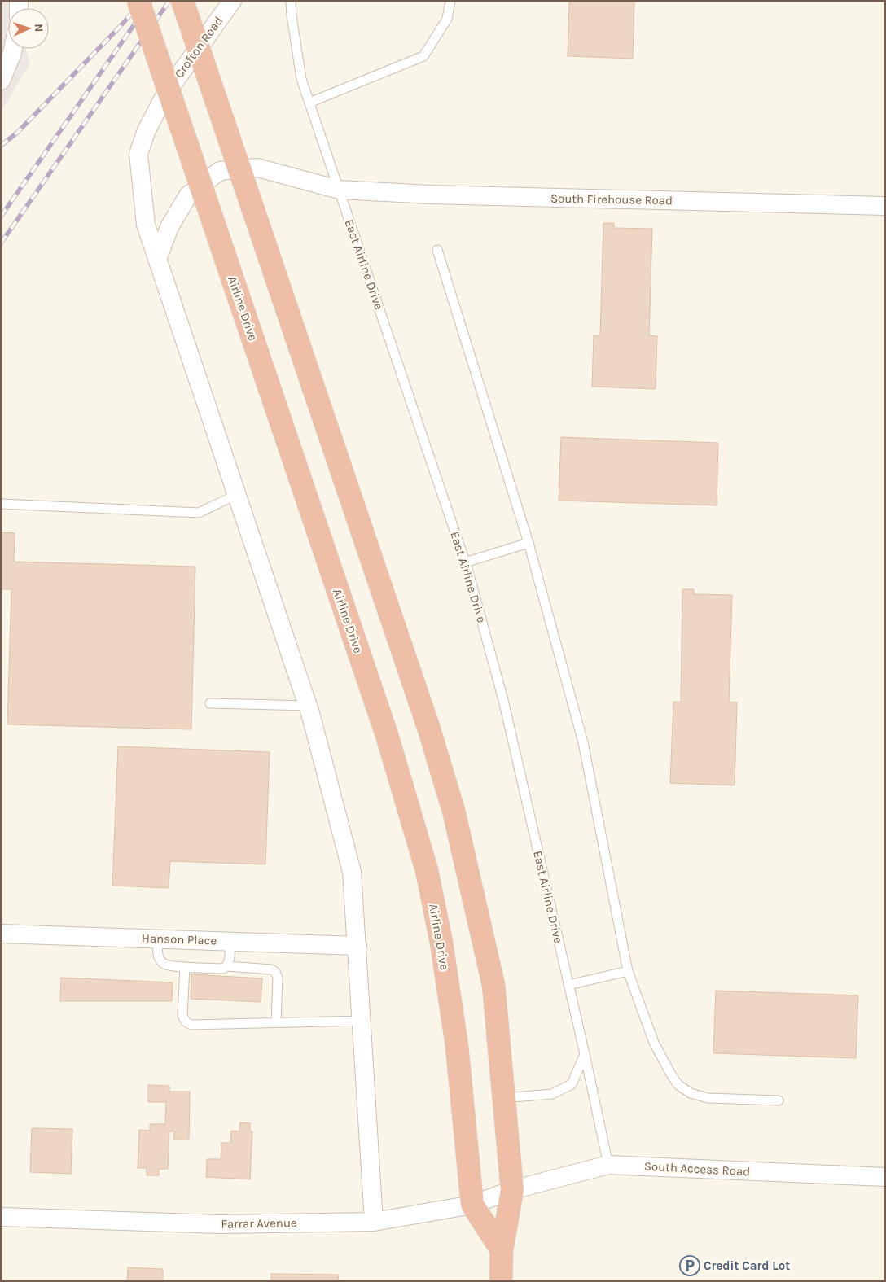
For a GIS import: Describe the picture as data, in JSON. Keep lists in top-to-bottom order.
{
  "streets": {
    "highway": ["Airline Drive"],
    "street": [
      "Crofton Road",
      "South Firehouse Road",
      "Hanson Place",
      "South Access Road",
      "Farrar Avenue"
    ],
    "lane": ["East Airline Drive"]
  },
  "crossings": [
    ["Crofton Road", "South Firehouse Road"],
    ["Crofton Road", "Hanson Place"],
    ["Crofton Road", "Farrar Avenue"],
    ["South Firehouse Road", "East Airline Drive"],
    ["East Airline Drive", "South Access Road"],
    ["Airline Drive", "Farrar Avenue"],
    ["South Access Road", "Farrar Avenue"]
  ],
  "places": {
    "parking": ["Credit Card Lot"]
  },
  "north": "right"
}
